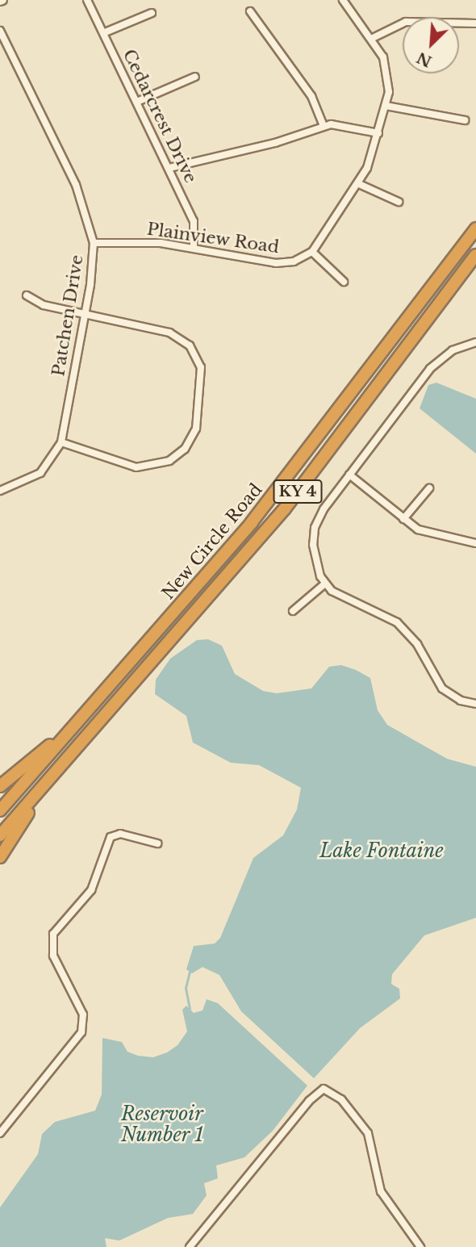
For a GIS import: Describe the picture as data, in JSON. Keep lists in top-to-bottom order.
{
  "streets": {
    "highway": ["KY 4", "New Circle Road"],
    "street": ["Cedarcrest Drive", "Plainview Road", "Patchen Drive"]
  },
  "crossings": [
    ["Cedarcrest Drive", "Plainview Road"],
    ["Plainview Road", "Patchen Drive"]
  ],
  "water": ["Lake Fontaine", "Reservoir Number 1"],
  "north": "bottom left"
}
